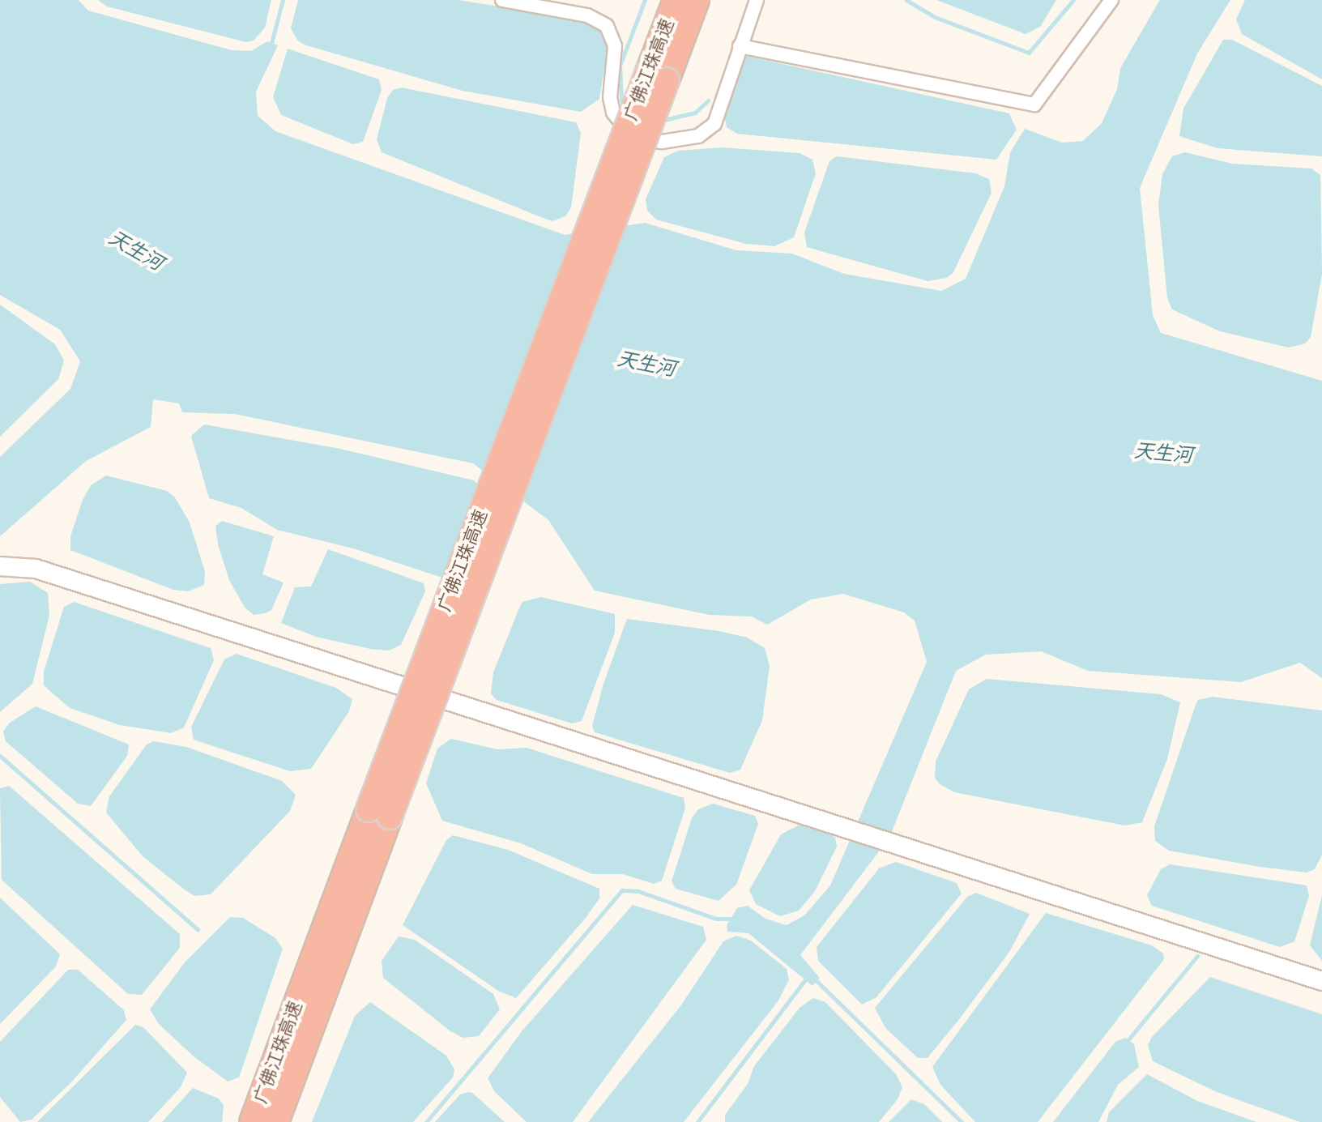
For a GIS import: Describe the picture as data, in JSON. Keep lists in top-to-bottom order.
{
  "streets": {
    "highway": ["广佛江珠高速"]
  },
  "water": ["天生河"]
}
